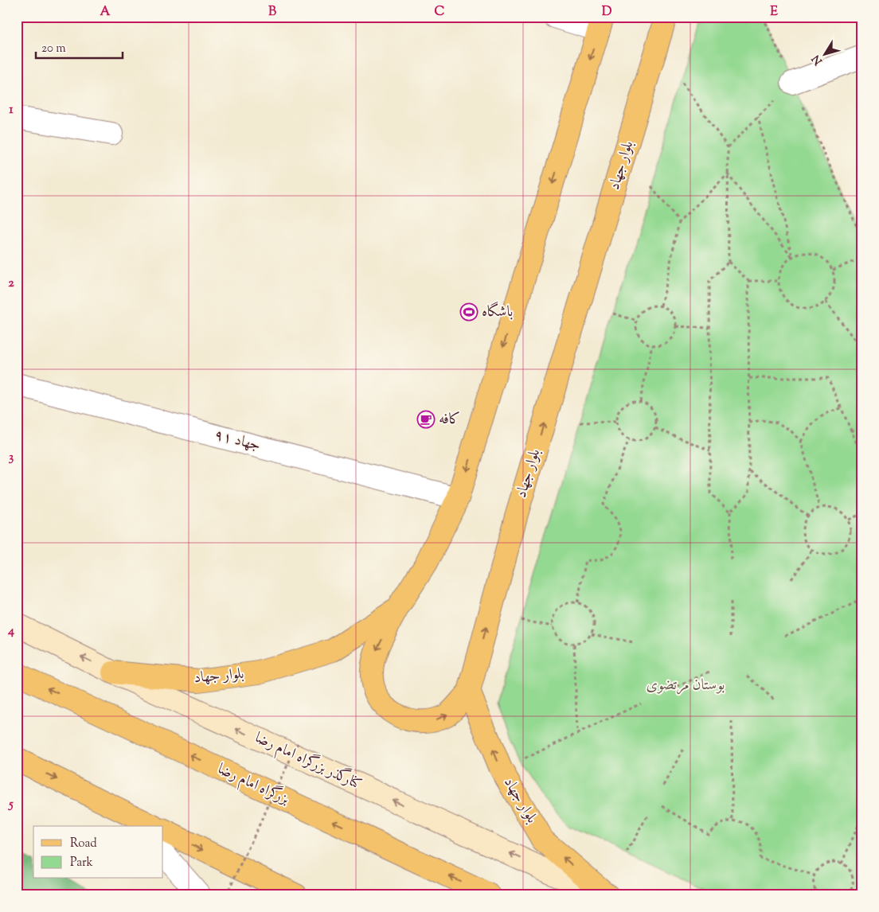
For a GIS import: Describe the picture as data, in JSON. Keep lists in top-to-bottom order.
{
  "streets": {
    "main road": ["بلوار جهاد", "کنارگذر بزرگراه امام رضا", "بزرگراه امام رضا"],
    "street": ["جهاد ۹۱"]
  },
  "crossings": [
    ["بلوار جهاد", "جهاد ۹۱"],
    ["بلوار جهاد", "کنارگذر بزرگراه امام رضا"]
  ],
  "parks": ["بوستان مرتضوی"],
  "places": {
    "sports": ["باشگاه"],
    "cafe": ["کافه"]
  },
  "legend": ["Road", "Park"],
  "scale_bar": "20 m",
  "north": "bottom left",
  "grid": {
    "columns": [
      "A",
      "B",
      "C",
      "D",
      "E"
    ],
    "rows": [
      "1",
      "2",
      "3",
      "4",
      "5"
    ]
  }
}
